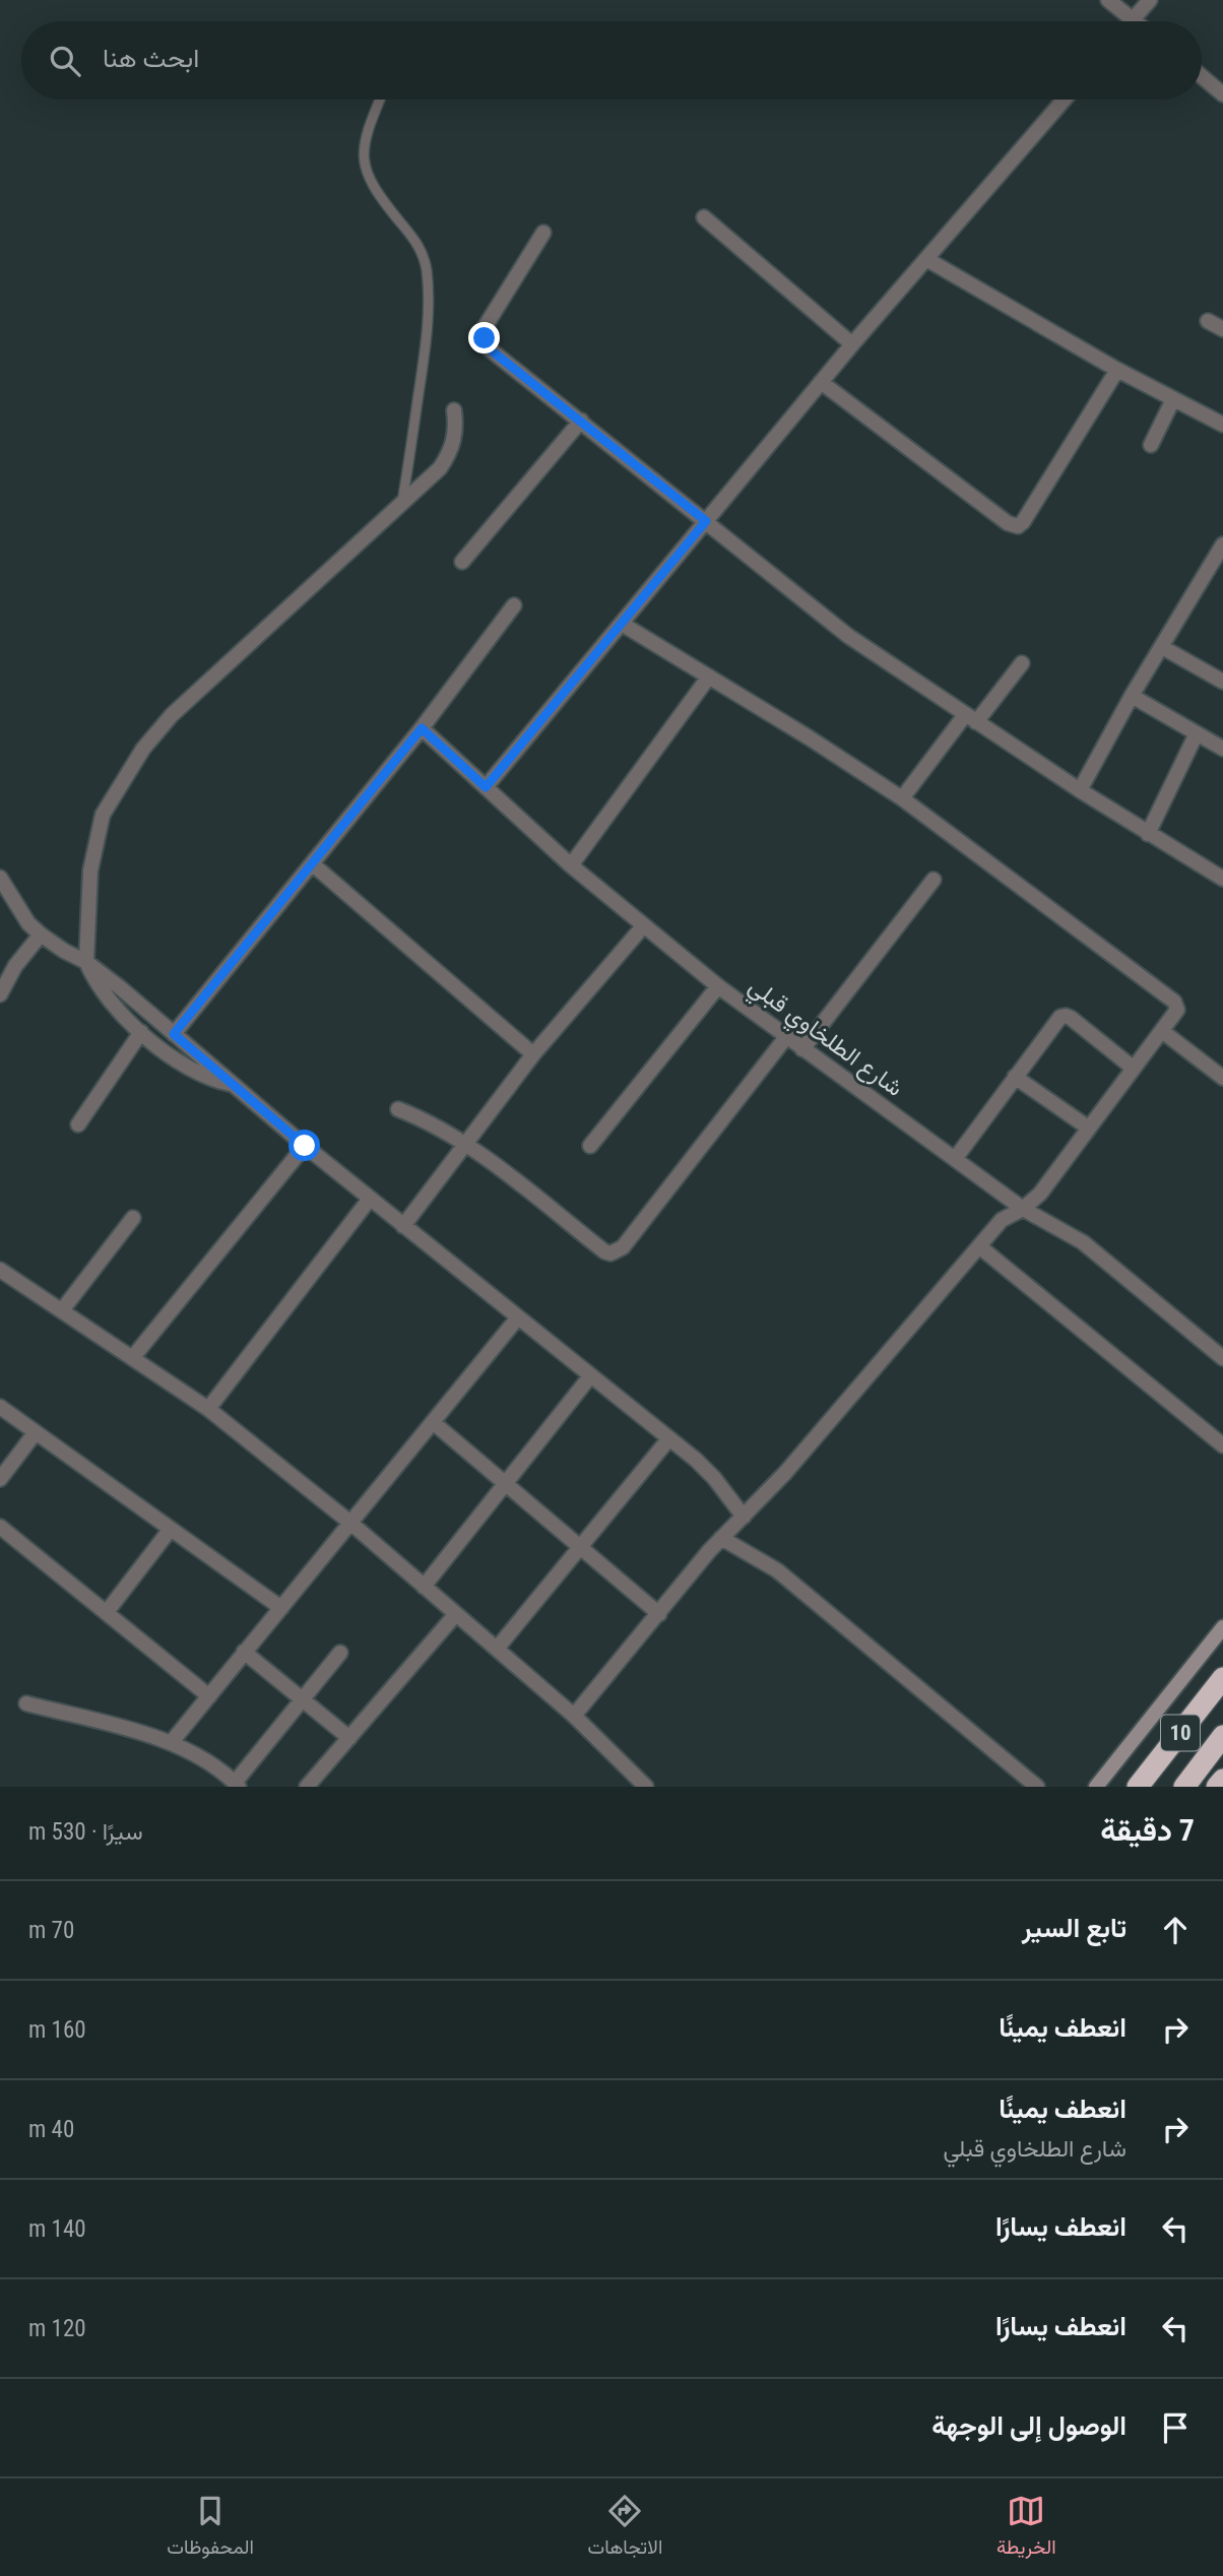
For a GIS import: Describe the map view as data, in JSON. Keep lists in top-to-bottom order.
{
  "streets": {
    "highway": ["10"],
    "street": ["شارع الطلخاوي قبلي"]
  },
  "page": {
    "search": "ابحث هنا",
    "heading": ["7 دقيقة", "سيرًا · 530 m"],
    "list": [
      ["تابع السير", "70 m"],
      ["انعطف يمينًا", "160 m"],
      ["انعطف يمينًا", "شارع الطلخاوي قبلي", "40 m"],
      ["انعطف يسارًا", "140 m"],
      ["انعطف يسارًا", "120 m"],
      "الوصول إلى الوجهة"
    ],
    "nav": ["الخريطة", "الاتجاهات", "المحفوظات"]
  }
}
